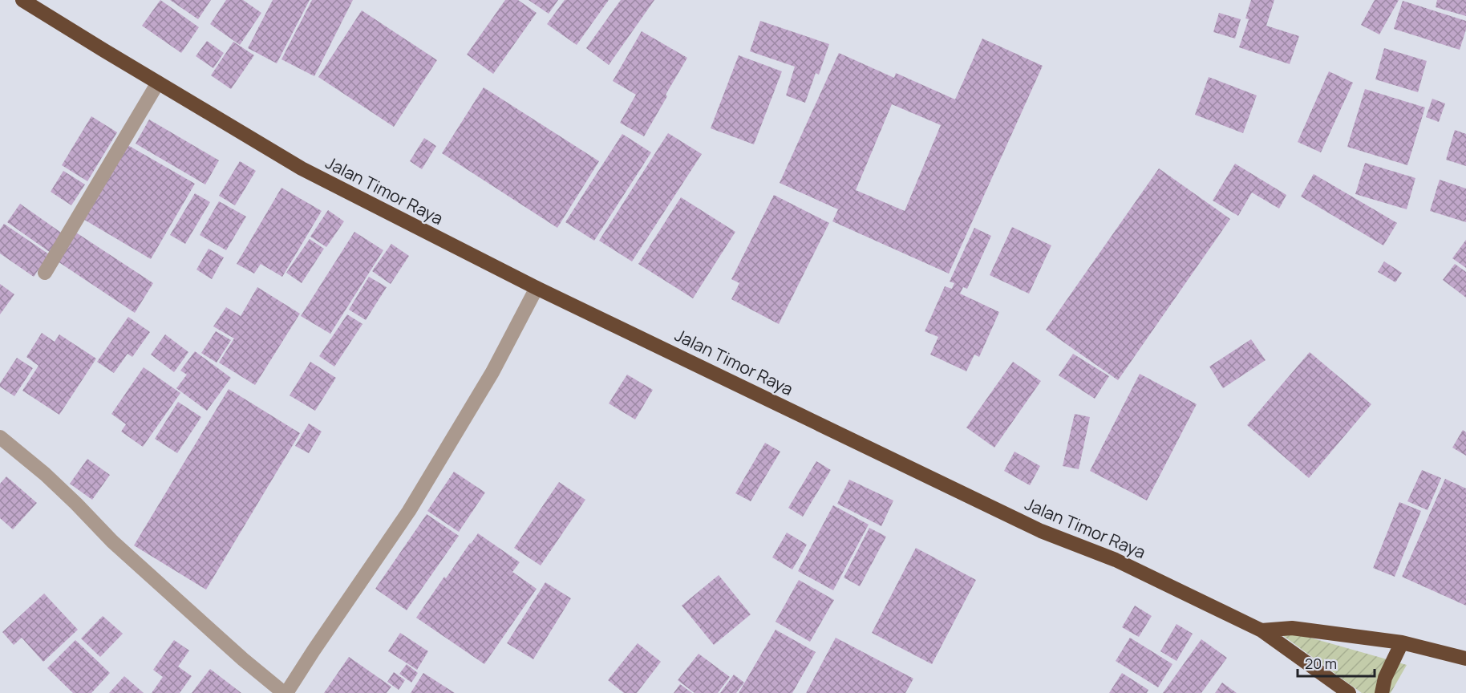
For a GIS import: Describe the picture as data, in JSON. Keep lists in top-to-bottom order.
{
  "streets": {
    "highway": ["Jalan Timor Raya"]
  },
  "scale_bar": "20 m"
}
